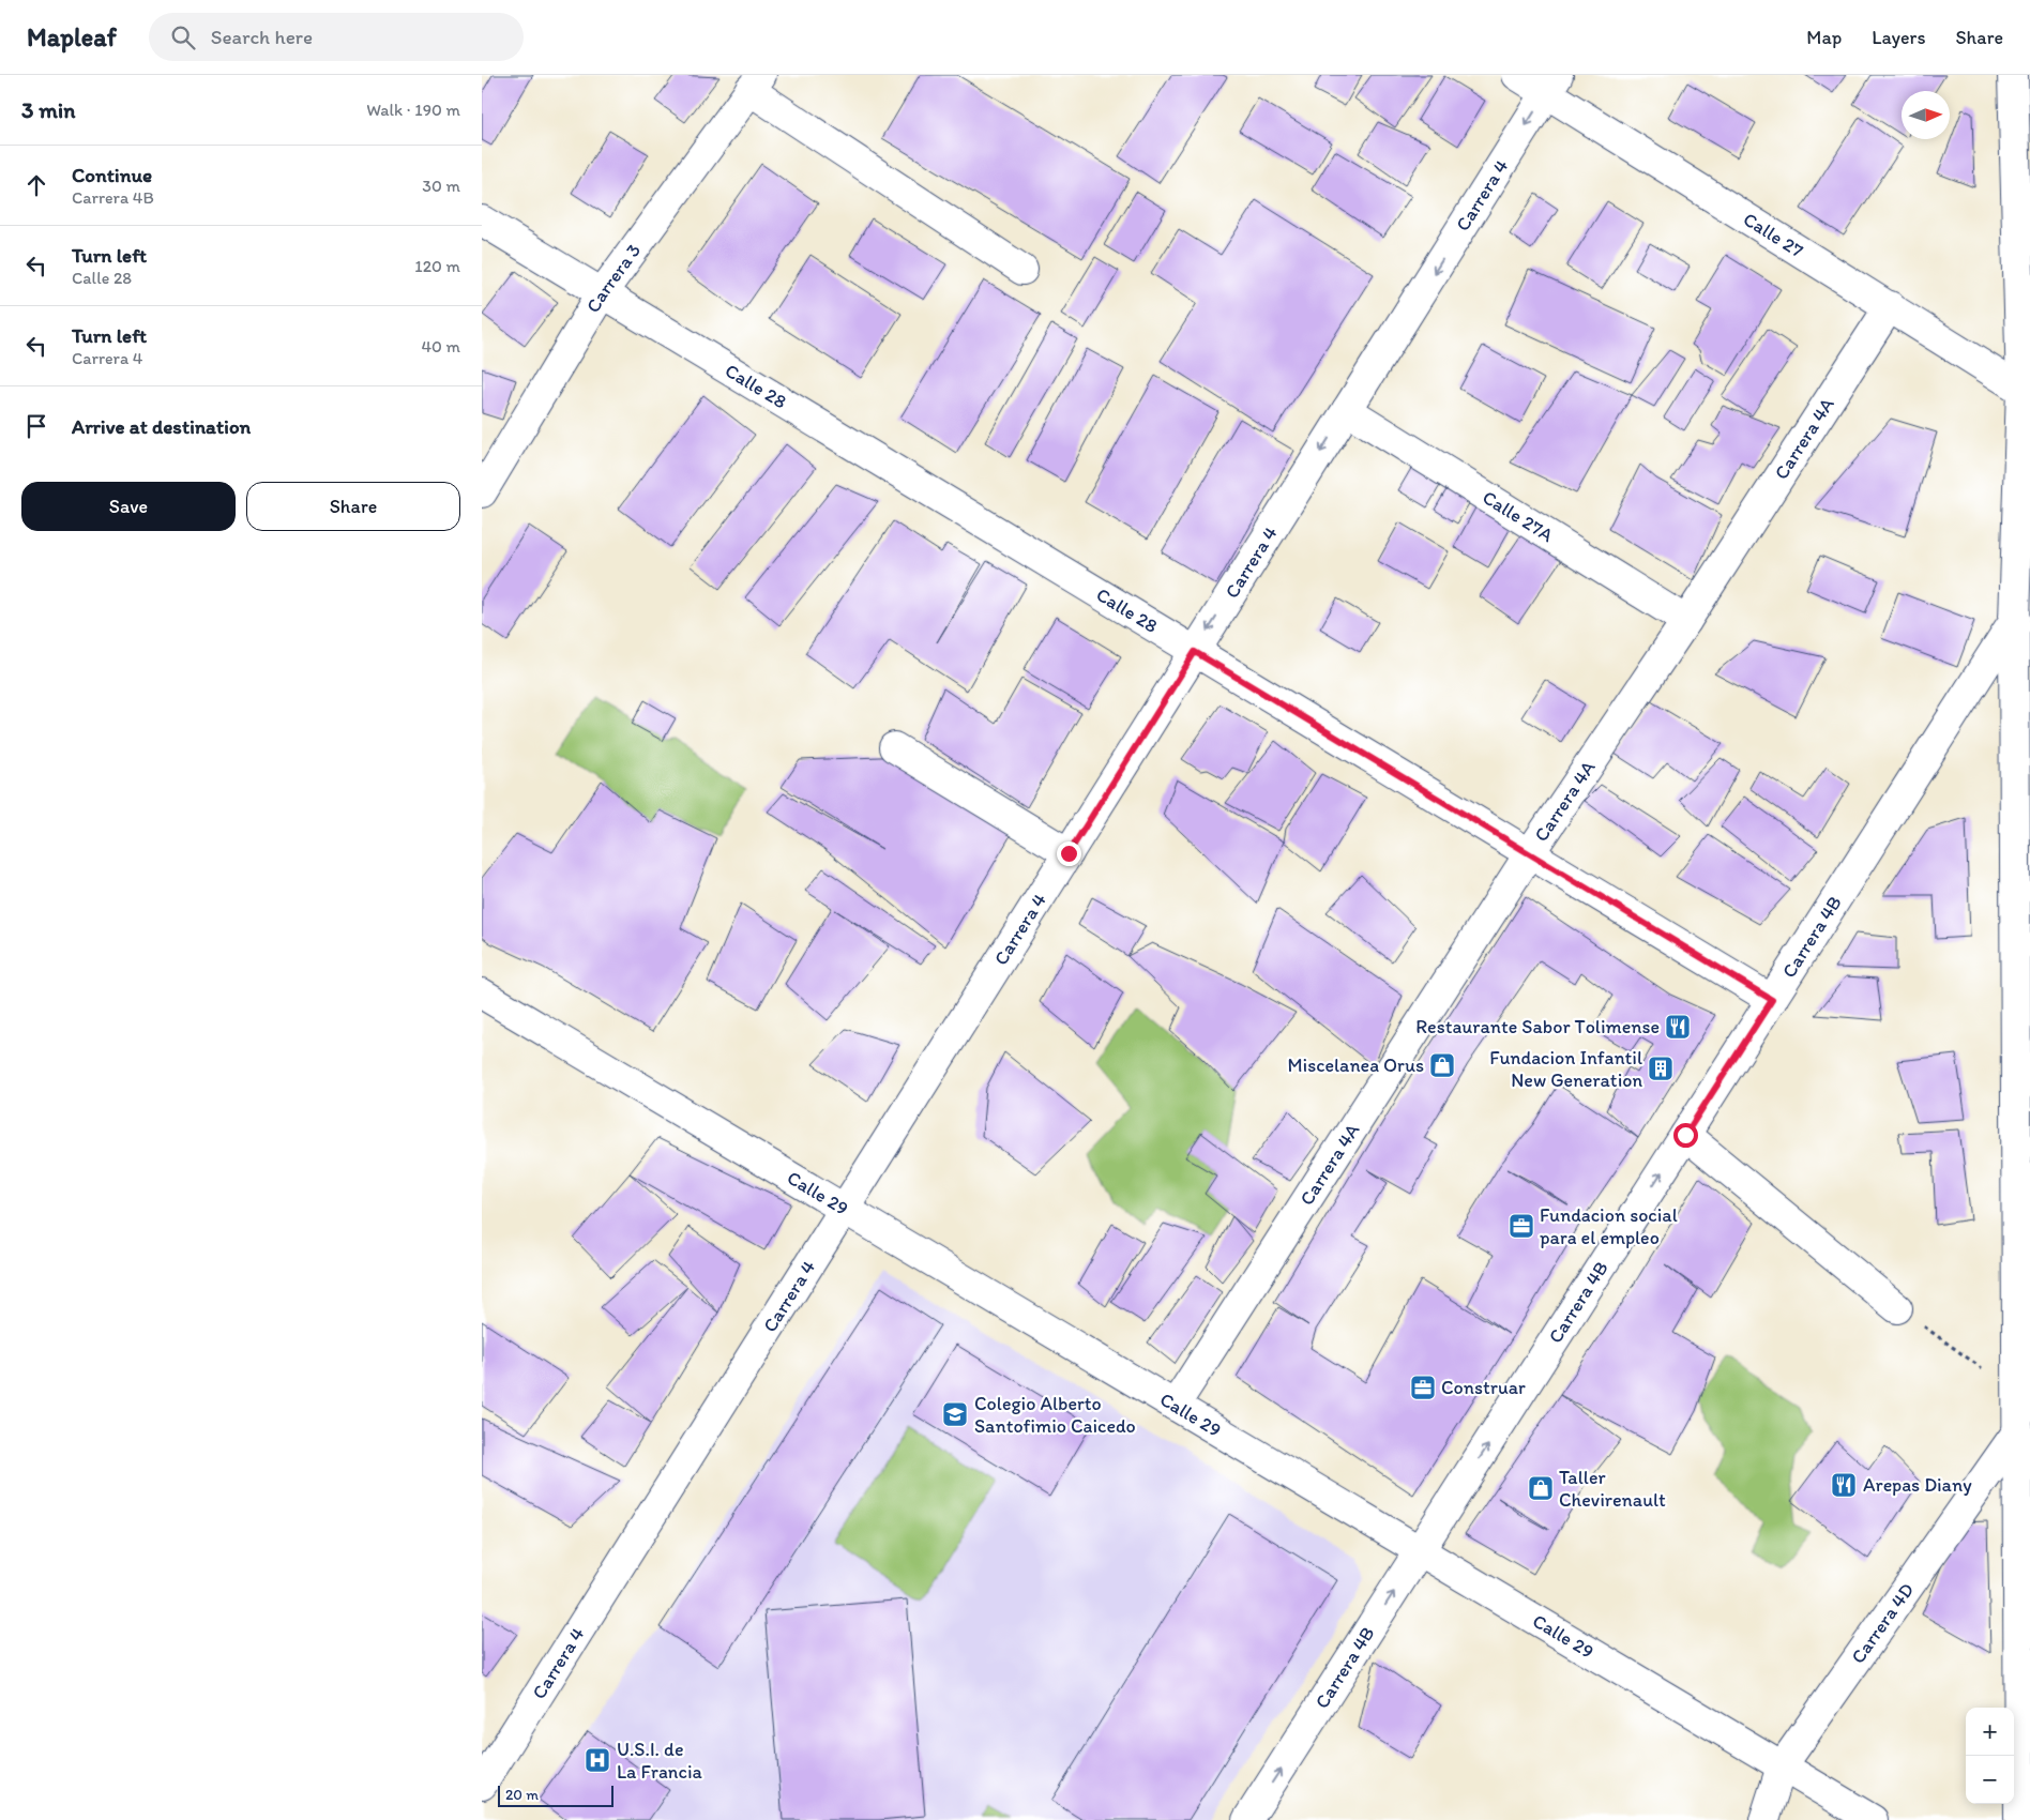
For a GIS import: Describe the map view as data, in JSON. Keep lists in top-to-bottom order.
{
  "streets": {
    "street": [
      "Carrera 4",
      "Calle 27",
      "Carrera 3",
      "Calle 28",
      "Carrera 4A",
      "Calle 27A",
      "Carrera 4B",
      "Calle 29",
      "Carrera 4D"
    ]
  },
  "crossings": [
    ["Carrera 4", "Calle 27"],
    ["Carrera 4", "Calle 28"],
    ["Carrera 4", "Calle 27A"],
    ["Carrera 4", "Calle 29"],
    ["Calle 27", "Carrera 4A"],
    ["Carrera 3", "Calle 28"],
    ["Calle 28", "Carrera 4A"],
    ["Calle 28", "Carrera 4B"],
    ["Carrera 4A", "Calle 27A"],
    ["Carrera 4A", "Calle 29"],
    ["Carrera 4B", "Calle 29"],
    ["Calle 29", "Carrera 4D"]
  ],
  "one_way": ["Carrera 4B"],
  "places": {
    "restaurant": ["Restaurante Sabor Tolimense", "Arepas Diany"],
    "shop": ["Miscelanea Orus", "Taller Chevirenault"],
    "building": ["Fundacion Infantil New Generation"],
    "office": ["Fundacion social para el empleo", "Construar"],
    "school or university": ["Colegio Alberto Santofimio Caicedo"],
    "hospital": ["U.S.I. de La Francia"]
  },
  "scale_bar": "20 m",
  "north": "right",
  "page": {
    "header": "Mapleaf",
    "search": "Search here",
    "nav": ["Map", "Layers", "Share"],
    "heading": ["3 min", "Walk · 190 m"],
    "list": [
      ["Continue", "Carrera 4B", "30 m"],
      ["Turn left", "Calle 28", "120 m"],
      ["Turn left", "Carrera 4", "40 m"],
      "Arrive at destination"
    ],
    "buttons": ["Save", "Share"],
    "map_buttons": ["+", "−"],
    "scale": "20 m"
  }
}
